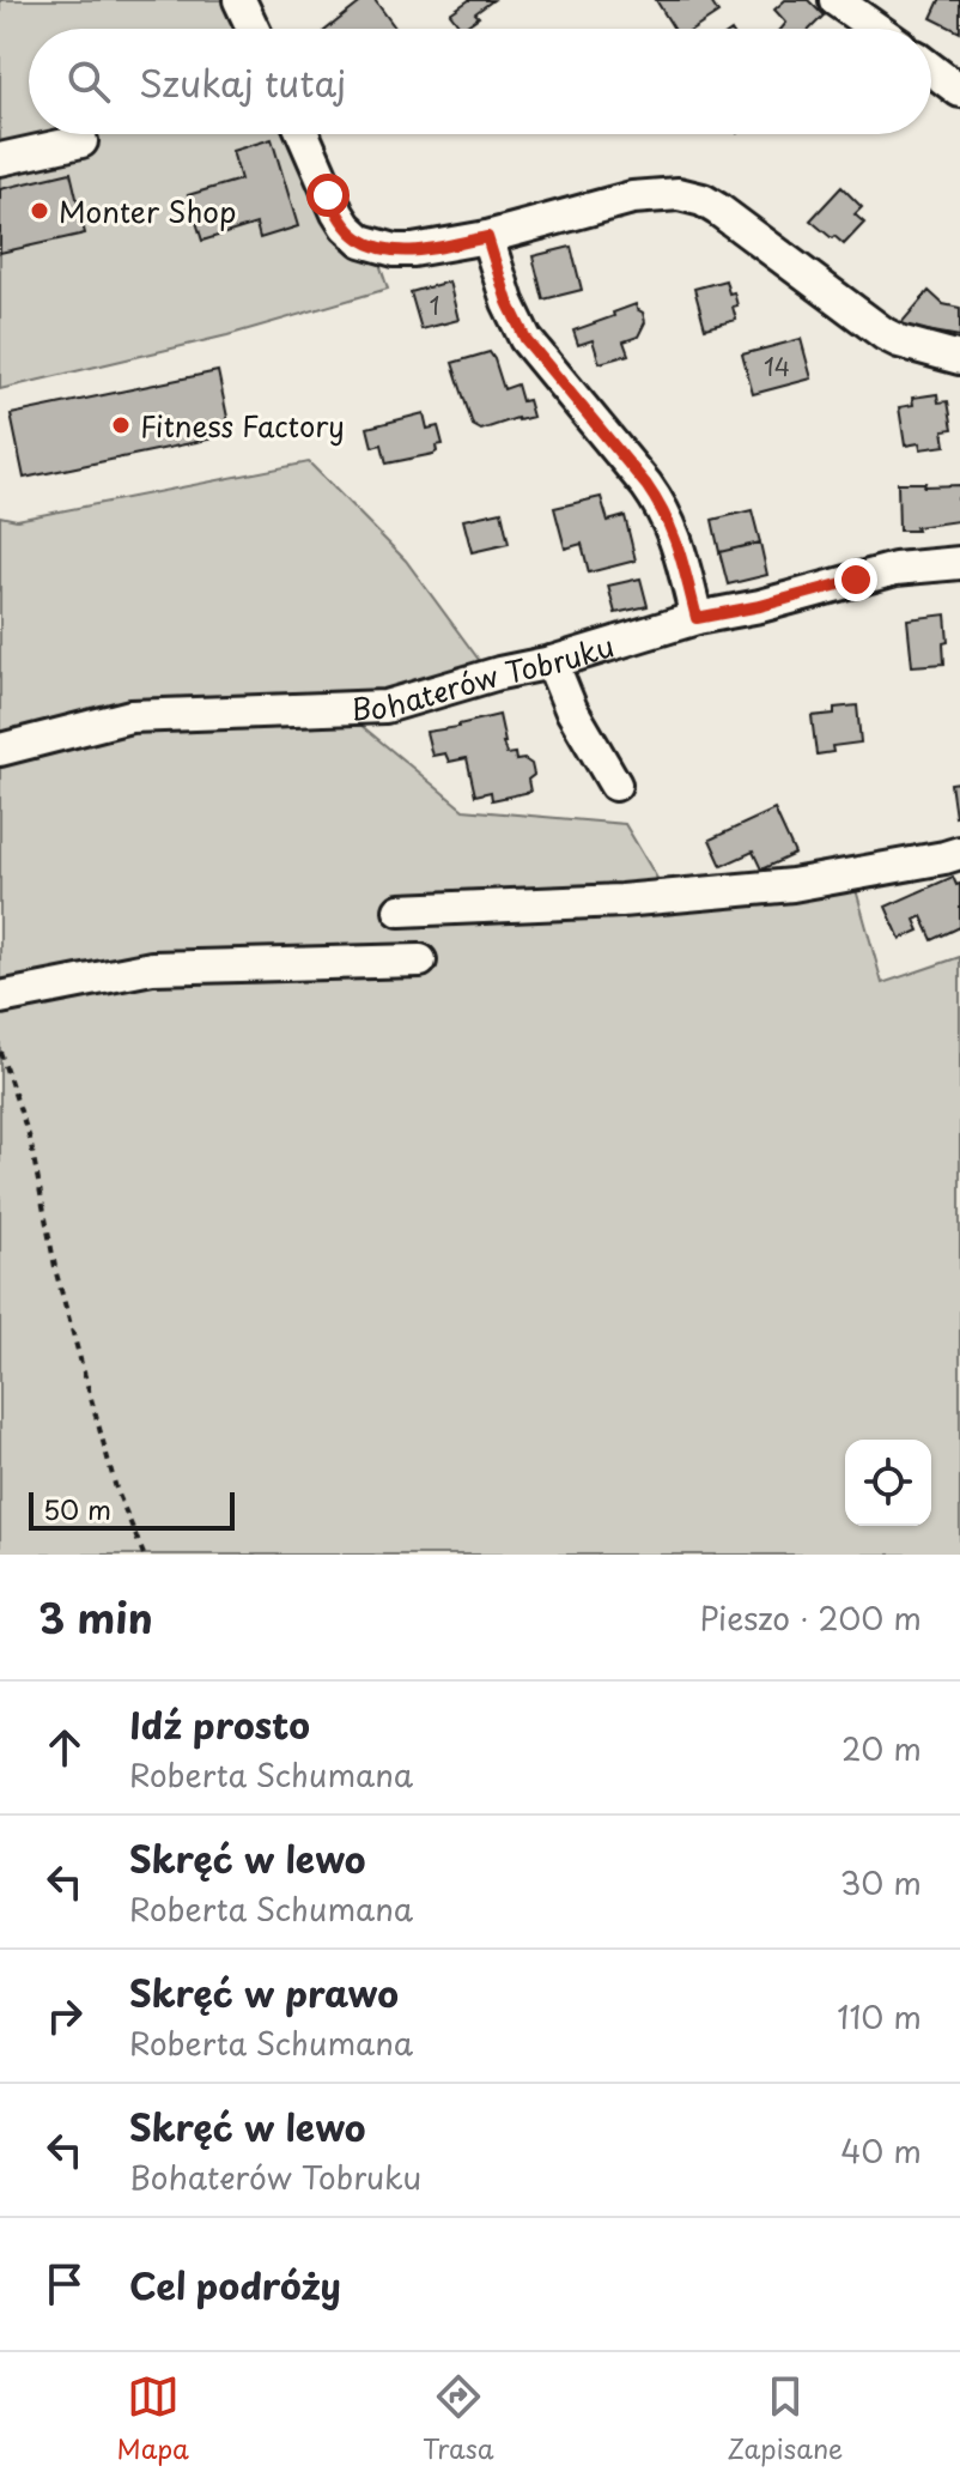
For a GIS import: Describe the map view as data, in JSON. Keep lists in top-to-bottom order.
{
  "streets": {
    "street": ["Bohaterów Tobruku"]
  },
  "places": ["Monter Shop", "Fitness Factory"],
  "house_numbers": ["1", "14"],
  "scale_bar": "50 m",
  "page": {
    "search": "Szukaj tutaj",
    "scale": "50 m",
    "heading": ["3 min", "Pieszo · 200 m"],
    "list": [
      ["Idź prosto", "Roberta Schumana", "20 m"],
      ["Skręć w lewo", "Roberta Schumana", "30 m"],
      ["Skręć w prawo", "Roberta Schumana", "110 m"],
      ["Skręć w lewo", "Bohaterów Tobruku", "40 m"],
      "Cel podróży"
    ],
    "nav": ["Mapa", "Trasa", "Zapisane"]
  }
}
